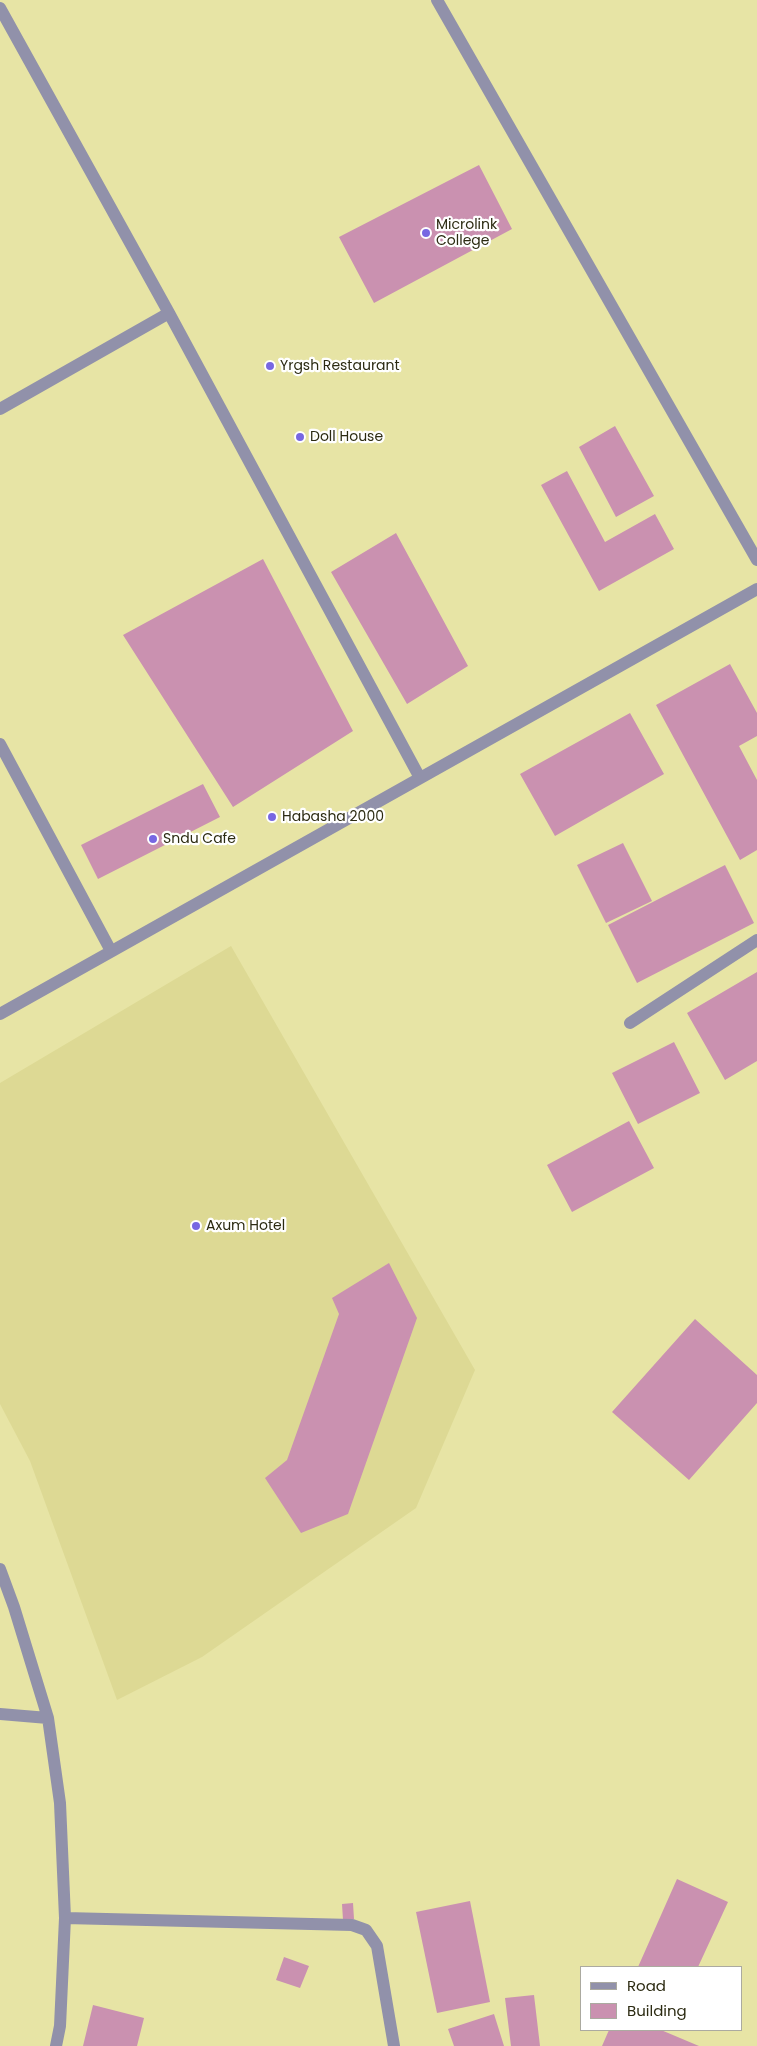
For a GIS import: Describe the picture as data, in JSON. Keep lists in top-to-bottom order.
{
  "places": [
    "Microlink College",
    "Yrgsh Restaurant",
    "Doll House",
    "Habasha 2000",
    "Sndu Cafe",
    "Axum Hotel"
  ],
  "legend": ["Road", "Building"]
}
